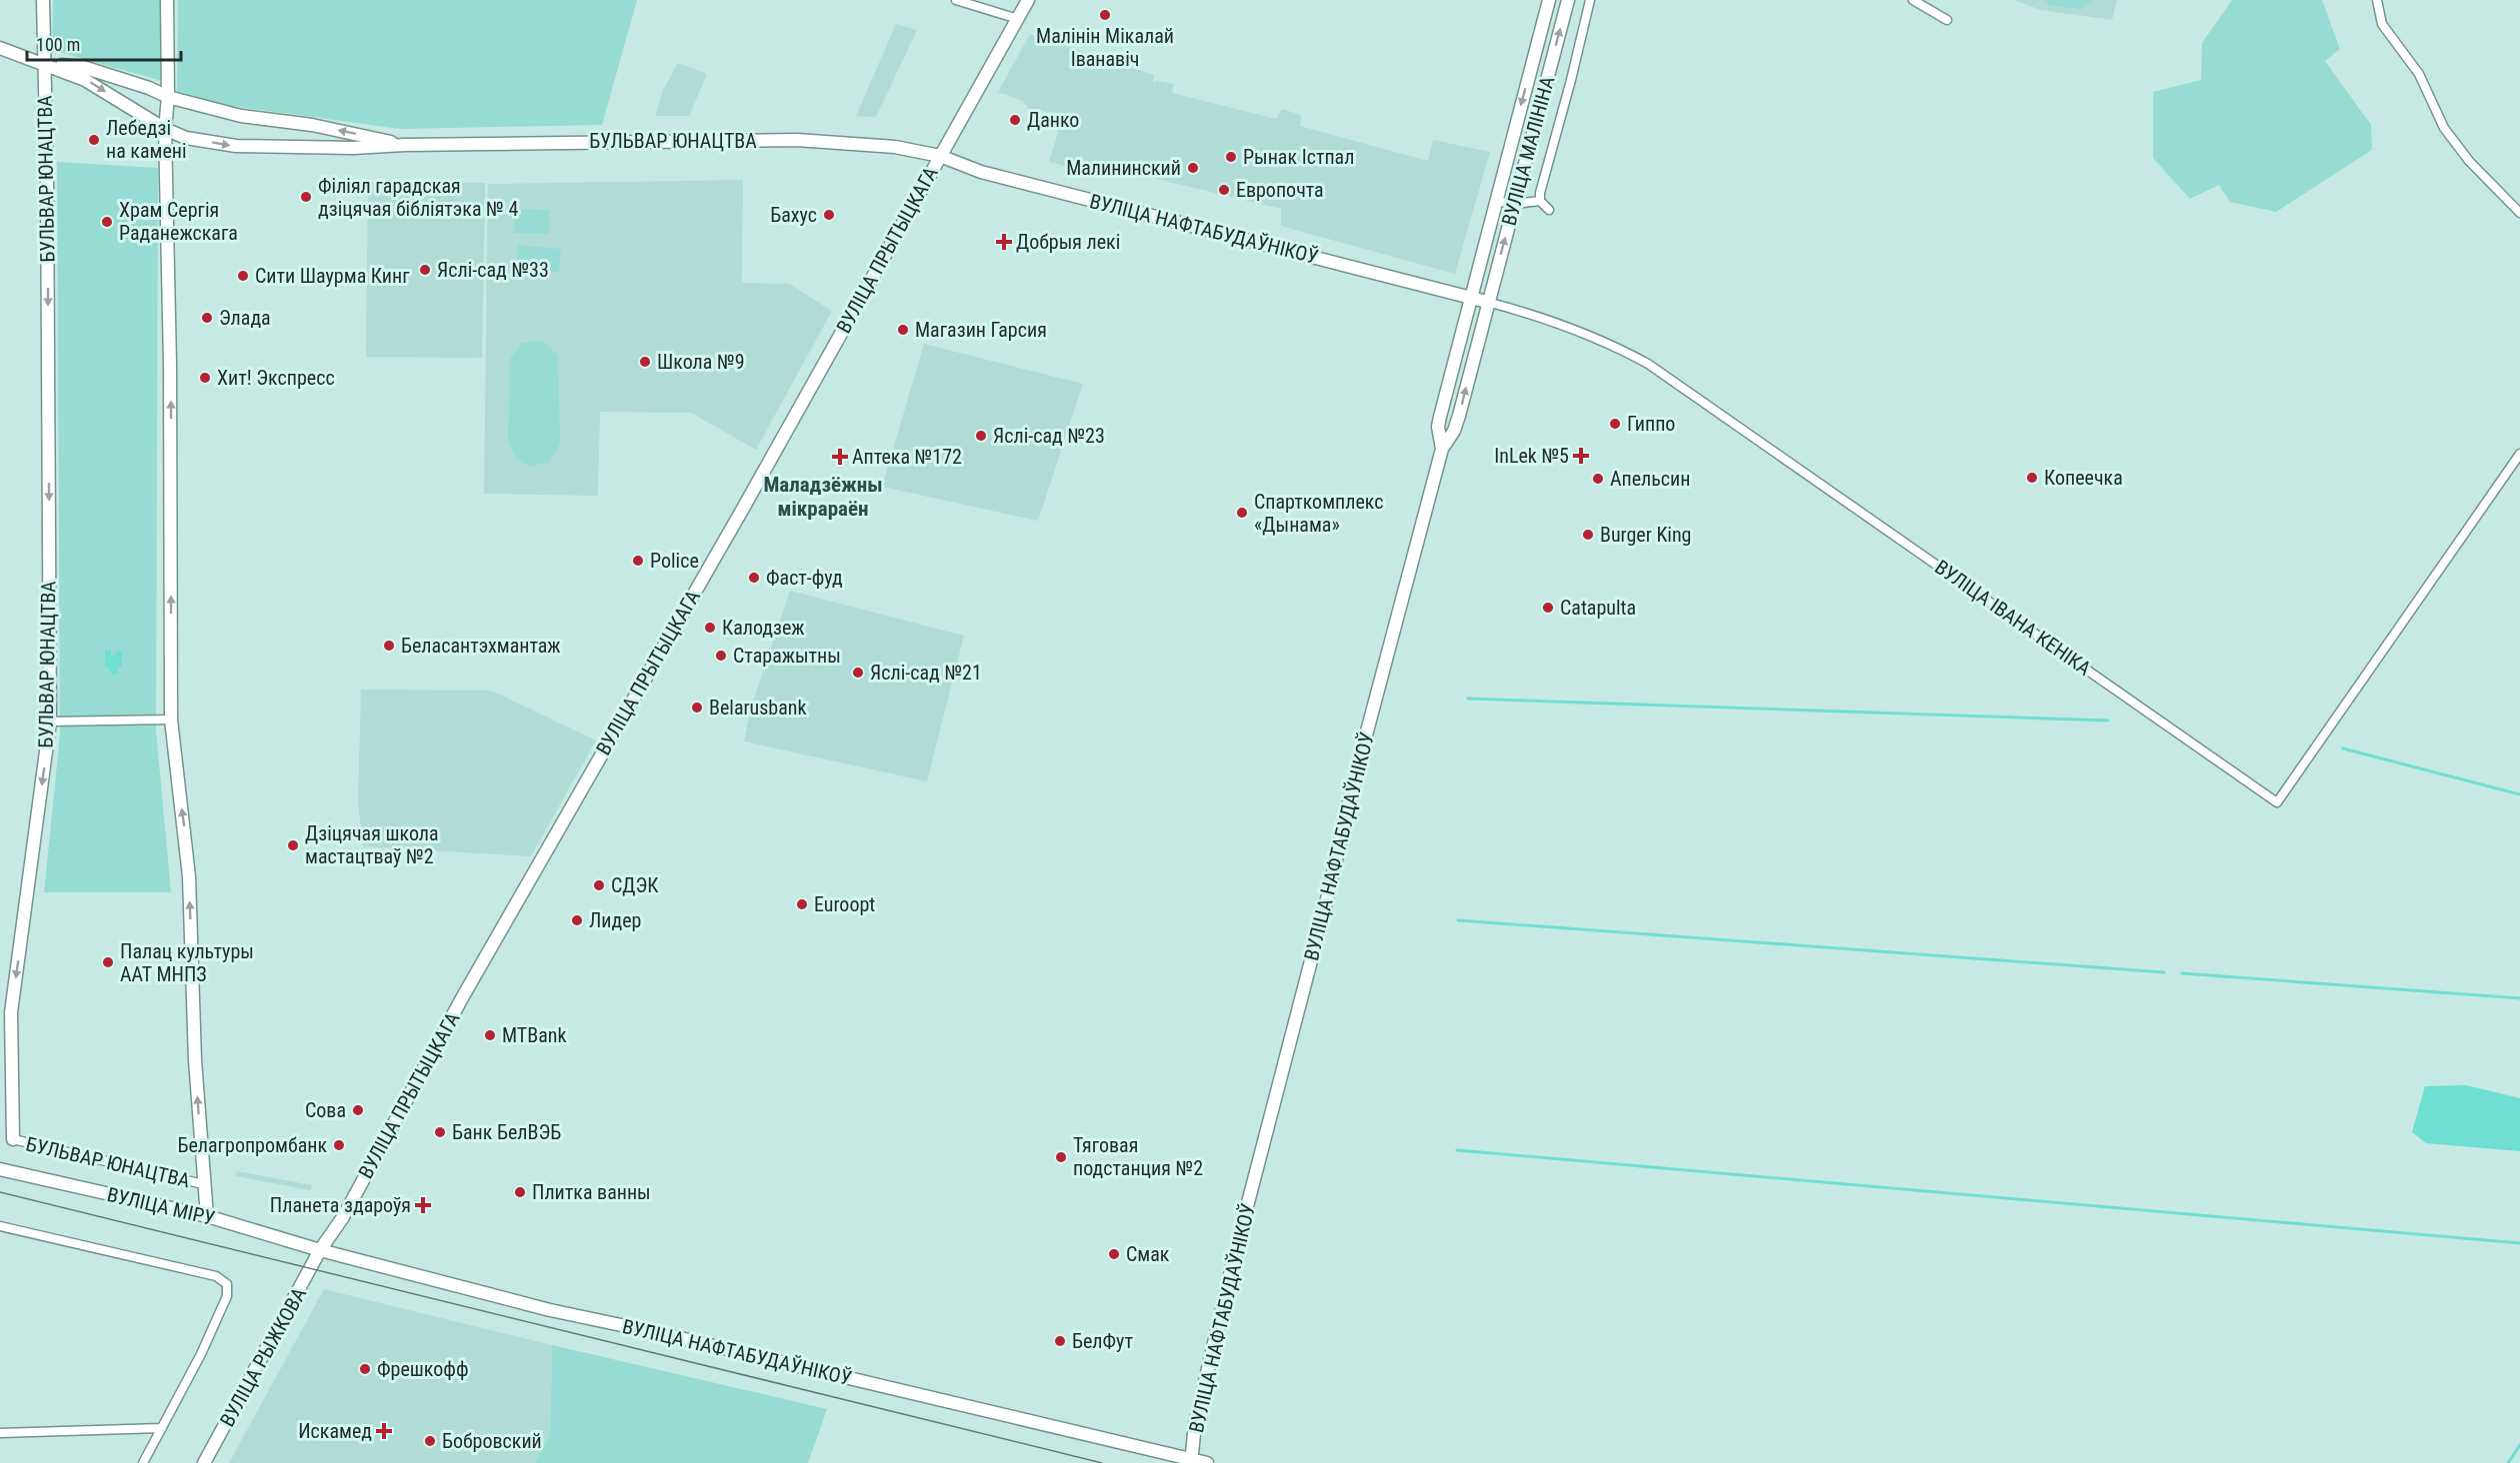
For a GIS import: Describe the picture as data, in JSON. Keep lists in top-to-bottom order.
{
  "streets": {
    "main road": [
      "БУЛЬВАР ЮНАЦТВА",
      "ВУЛІЦА МАЛІНІНА",
      "ВУЛІЦА НАФТАБУДАЎНІКОЎ",
      "ВУЛІЦА ПРЫТЫЦКАГА",
      "ВУЛІЦА МІРУ",
      "ВУЛІЦА РЫЖКОВА"
    ],
    "street": ["ВУЛІЦА ІВАНА КЕНІКА"]
  },
  "crossings": [
    ["БУЛЬВАР ЮНАЦТВА", "ВУЛІЦА НАФТАБУДАЎНІКОЎ"],
    ["БУЛЬВАР ЮНАЦТВА", "ВУЛІЦА ПРЫТЫЦКАГА"],
    ["БУЛЬВАР ЮНАЦТВА", "ВУЛІЦА МІРУ"],
    ["ВУЛІЦА МАЛІНІНА", "ВУЛІЦА НАФТАБУДАЎНІКОЎ"],
    ["ВУЛІЦА МАЛІНІНА", "ВУЛІЦА ІВАНА КЕНІКА"],
    ["ВУЛІЦА НАФТАБУДАЎНІКОЎ", "ВУЛІЦА ПРЫТЫЦКАГА"],
    ["ВУЛІЦА НАФТАБУДАЎНІКОЎ", "ВУЛІЦА ІВАНА КЕНІКА"],
    ["ВУЛІЦА НАФТАБУДАЎНІКОЎ", "ВУЛІЦА МІРУ"],
    ["ВУЛІЦА НАФТАБУДАЎНІКОЎ", "ВУЛІЦА РЫЖКОВА"],
    ["ВУЛІЦА ПРЫТЫЦКАГА", "ВУЛІЦА МІРУ"],
    ["ВУЛІЦА ПРЫТЫЦКАГА", "ВУЛІЦА РЫЖКОВА"],
    ["ВУЛІЦА МІРУ", "ВУЛІЦА РЫЖКОВА"]
  ],
  "districts": ["Маладзёжны мікрараён"],
  "places": {
    "other": [
      "Малінін Мікалай Іванавіч",
      "Данко",
      "Лебедзі на камені",
      "Рынак Істпал",
      "Малининский",
      "Европочта",
      "Філіял гарадская дзіцячая бібліятэка № 4",
      "Бахус",
      "Храм Сергія Раданежскага",
      "Яслі-сад №33",
      "Сити Шаурма Кинг",
      "Элада",
      "Магазин Гарсия",
      "Школа №9",
      "Хит! Экспресс",
      "Гиппо",
      "Яслі-сад №23",
      "Копеечка",
      "Апельсин",
      "Спарткомплекс «Дынама»",
      "Burger King",
      "Police",
      "Фаст-фуд",
      "Catapulta",
      "Калодзеж",
      "Беласантэхмантаж",
      "Старажытны",
      "Яслі-сад №21",
      "Belarusbank",
      "Дзіцячая школа мастацтваў №2",
      "СДЭК",
      "Euroopt",
      "Лидер",
      "Палац культуры ААТ МНПЗ",
      "MTBank",
      "Сова",
      "Банк БелВЭБ",
      "Белагропромбанк",
      "Тяговая подстанция №2",
      "Плитка ванны",
      "Смак",
      "БелФут",
      "Фрешкофф",
      "Бобровский"
    ],
    "health": [
      "Добрыя лекі",
      "InLek №5",
      "Аптека №172",
      "Планета здароўя",
      "Искамед"
    ]
  },
  "scale_bar": "100 m"
}
